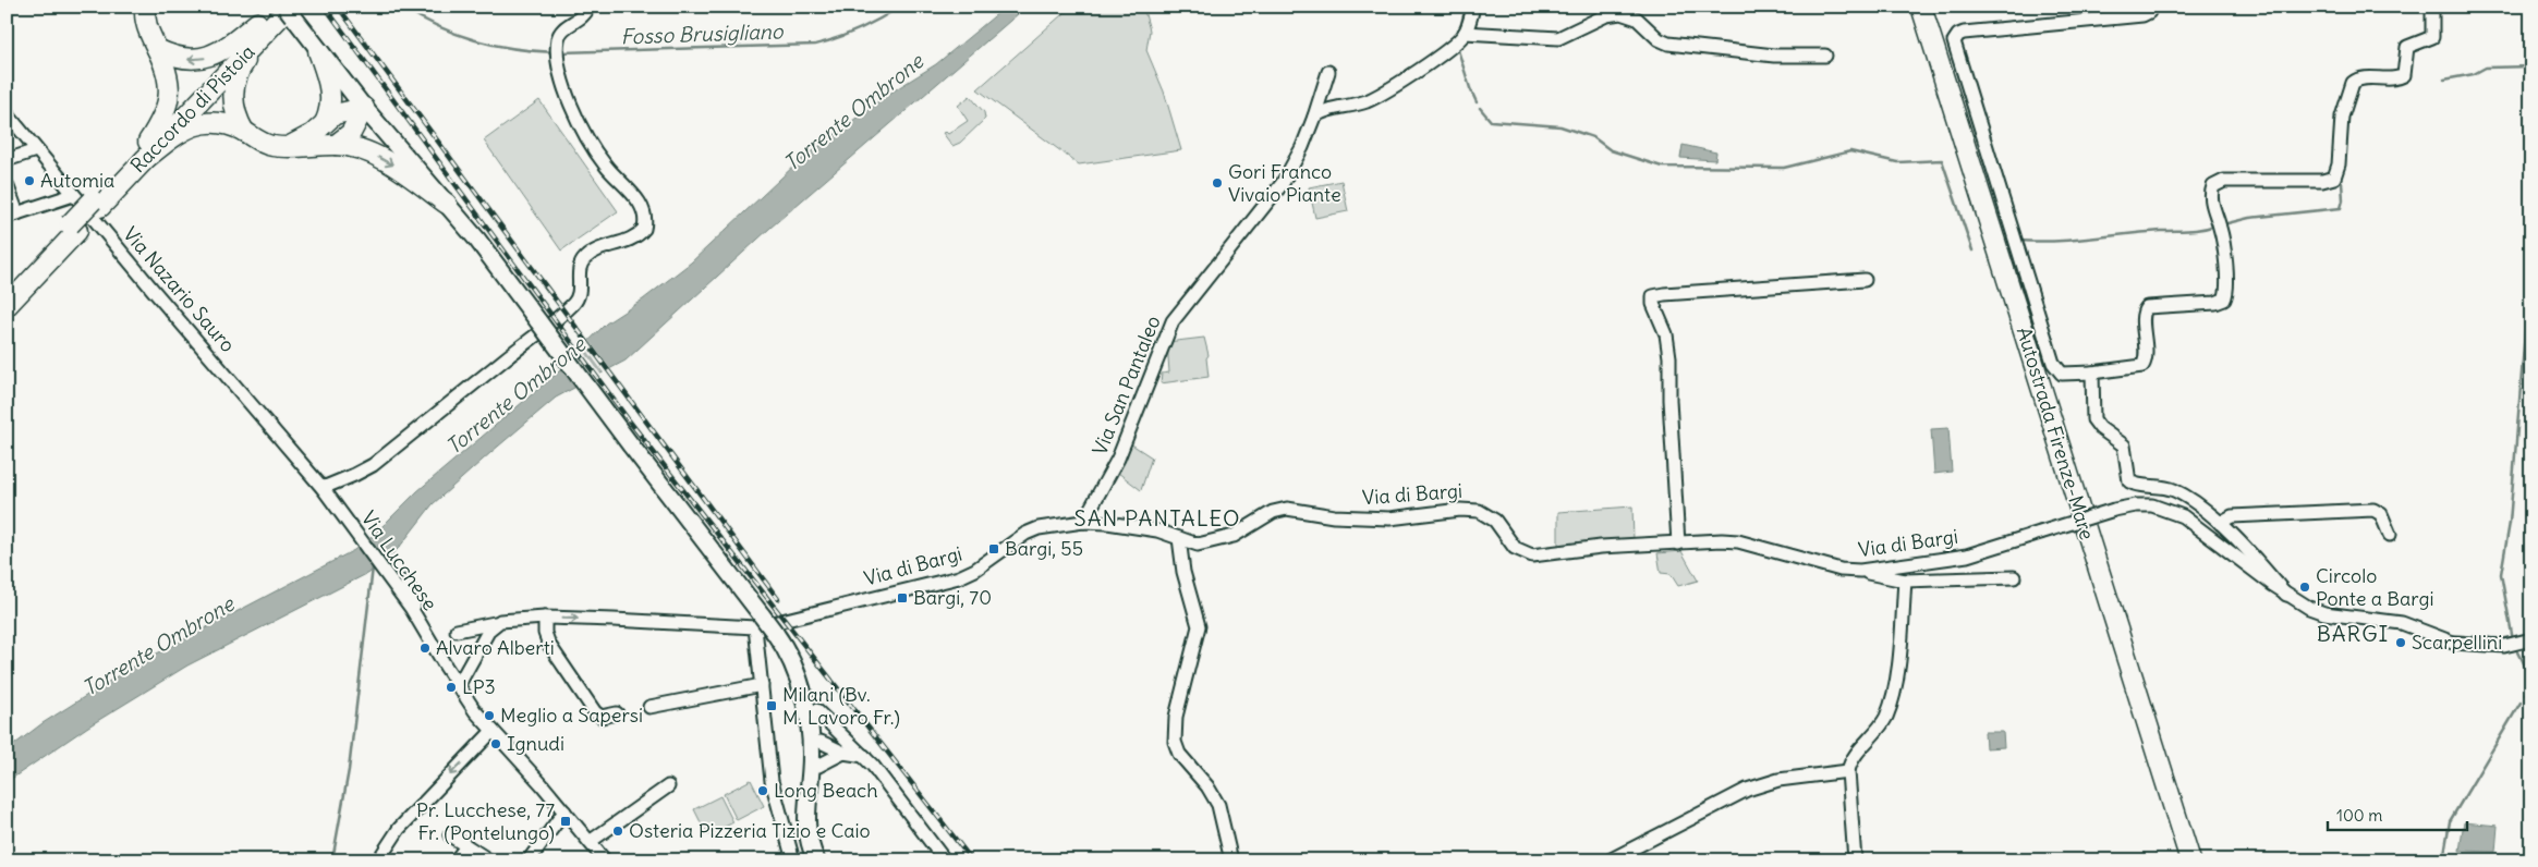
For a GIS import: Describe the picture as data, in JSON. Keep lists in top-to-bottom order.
{
  "streets": {
    "highway": ["Raccordo di Pistoia", "Autostrada Firenze-Mare"],
    "street": [
      "Via Nazario Sauro",
      "Via San Pantaleo",
      "Via di Bargi",
      "Via Lucchese"
    ]
  },
  "crossings": [
    ["Via Nazario Sauro", "Via Lucchese"],
    ["Via San Pantaleo", "Via di Bargi"]
  ],
  "districts": ["SAN PANTALEO", "BARGI"],
  "water": ["Fosso Brusigliano", "Torrente Ombrone"],
  "places": {
    "other": [
      "Automia",
      "Gori Franco Vivaio Piante",
      "Circolo Ponte a Bargi",
      "Scarpellini",
      "Alvaro Alberti",
      "LP3",
      "Meglio a Sapersi",
      "Ignudi",
      "Long Beach",
      "Osteria Pizzeria Tizio e Caio"
    ],
    "transit": [
      "Bargi, 55",
      "Bargi, 70",
      "Milani (Bv. M. Lavoro Fr.)",
      "Pr. Lucchese, 77 Fr. (Pontelungo)"
    ]
  },
  "scale_bar": "100 m"
}
